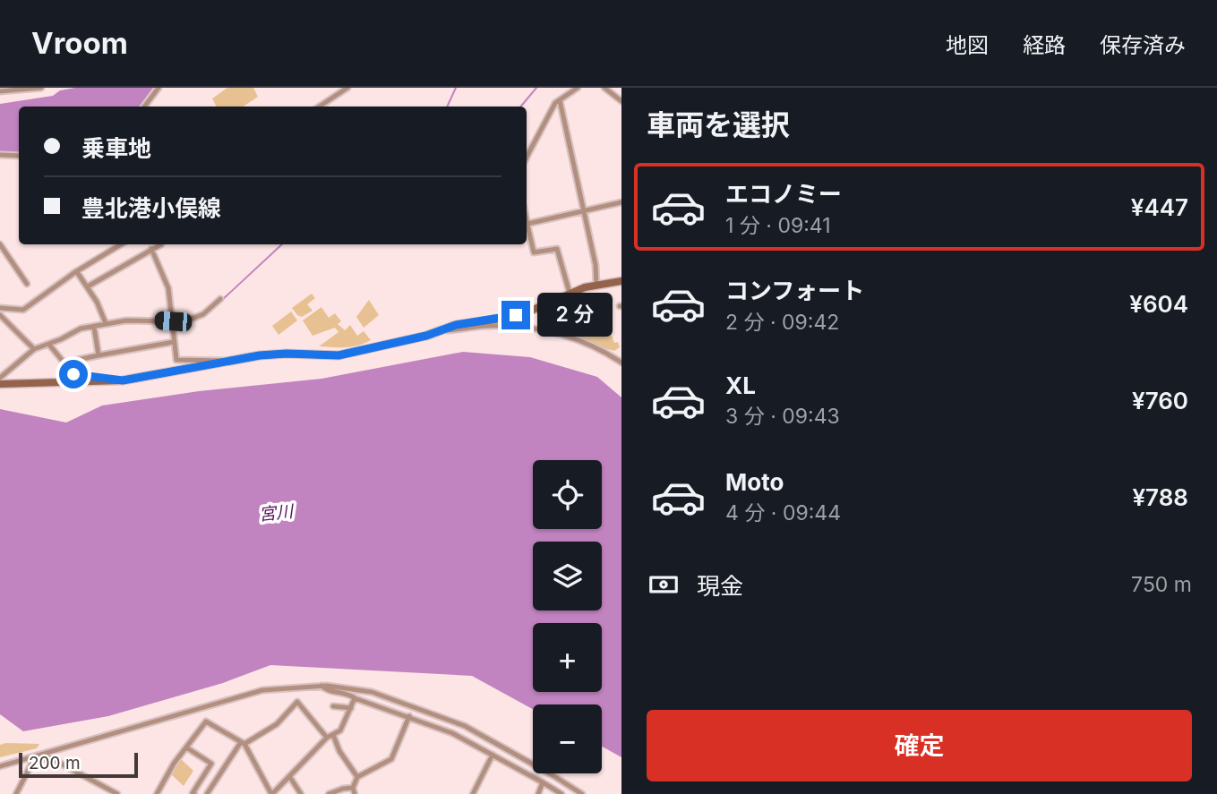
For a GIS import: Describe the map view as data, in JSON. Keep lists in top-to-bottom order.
{
  "water": ["宮川"],
  "scale_bar": "200 m",
  "page": {
    "header": "Vroom",
    "nav": ["地図", "経路", "保存済み"],
    "heading": "車両を選択",
    "banner": ["乗車地", "豊北港小俣線"],
    "list": [
      {
        "name": "エコノミー",
        "note": "1 分 · 09:41",
        "value": "¥447"
      },
      {
        "name": "コンフォート",
        "note": "2 分 · 09:42",
        "value": "¥604"
      },
      {
        "name": "XL",
        "note": "3 分 · 09:43",
        "value": "¥760"
      },
      {
        "name": "Moto",
        "note": "4 分 · 09:44",
        "value": "¥788"
      }
    ],
    "bubble": "2 分",
    "map_buttons": ["+", "−"],
    "pay": ["現金", "750 m"],
    "buttons": "確定",
    "scale": "200 m"
  }
}
